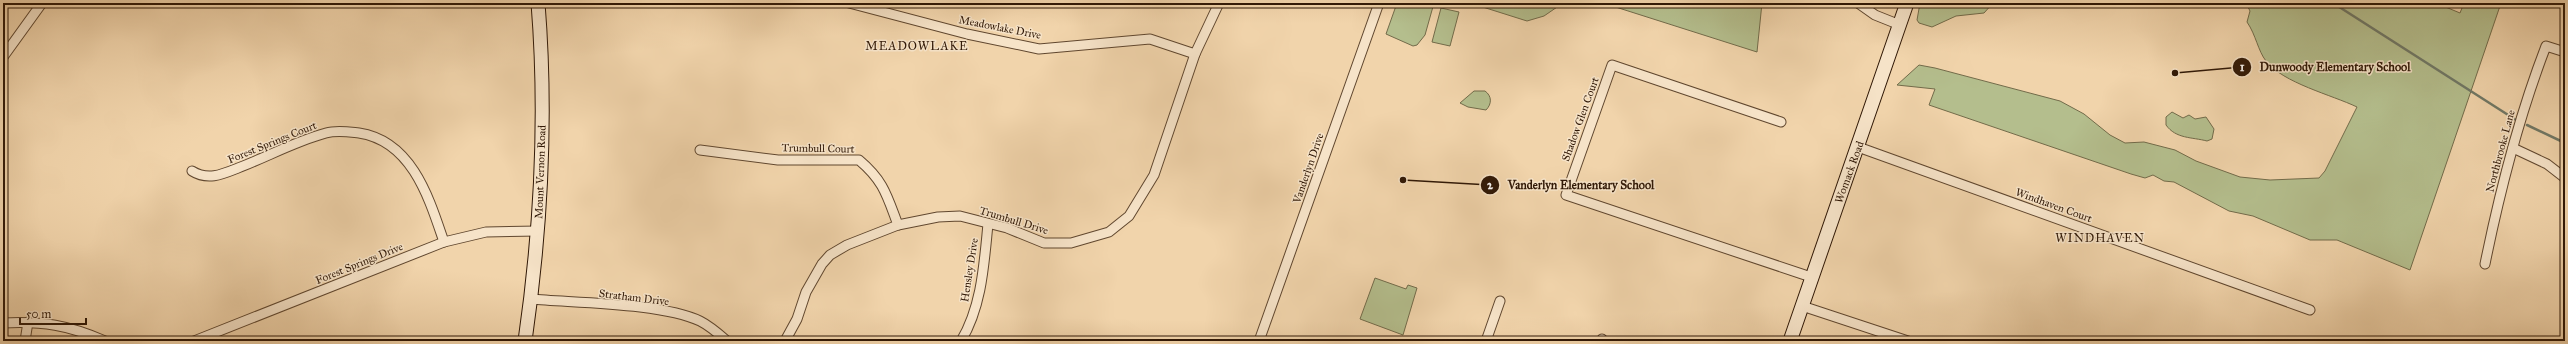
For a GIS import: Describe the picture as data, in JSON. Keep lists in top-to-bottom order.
{
  "streets": {
    "street": [
      "Meadowlake Drive",
      "Shadow Glen Court",
      "Forest Springs Court",
      "Trumbull Court",
      "Northbrooke Lane",
      "Vanderlyn Drive",
      "Mount Vernon Road",
      "Womack Road",
      "Windhaven Court",
      "Trumbull Drive",
      "Forest Springs Drive",
      "Hensley Drive",
      "Stratham Drive"
    ]
  },
  "crossings": [
    ["Meadowlake Drive", "Trumbull Drive"],
    ["Shadow Glen Court", "Womack Road"],
    ["Forest Springs Court", "Forest Springs Drive"],
    ["Trumbull Court", "Trumbull Drive"],
    ["Mount Vernon Road", "Forest Springs Drive"],
    ["Mount Vernon Road", "Stratham Drive"],
    ["Womack Road", "Windhaven Court"],
    ["Trumbull Drive", "Hensley Drive"]
  ],
  "districts": ["MEADOWLAKE", "WINDHAVEN"],
  "places": ["Dunwoody Elementary School", "Vanderlyn Elementary School"],
  "scale_bar": "50 m"
}
